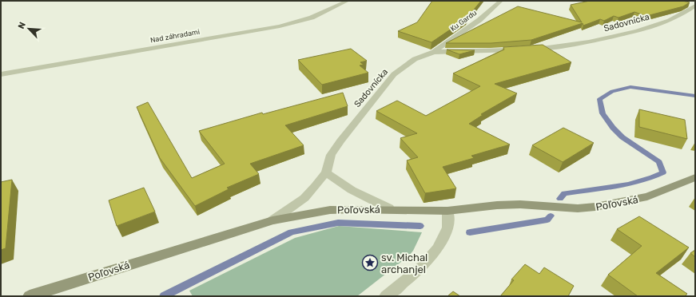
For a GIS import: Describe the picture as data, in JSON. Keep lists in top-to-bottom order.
{
  "streets": {
    "street": [
      "Ku Gardu",
      "Sadovnícka",
      "Nad záhradami",
      "Poľovská"
    ]
  },
  "crossings": [
    ["Ku Gardu", "Sadovnícka"],
    ["Sadovnícka", "Poľovská"]
  ],
  "places": {
    "place": ["sv. Michal archanjel"]
  },
  "north": "top left"
}
